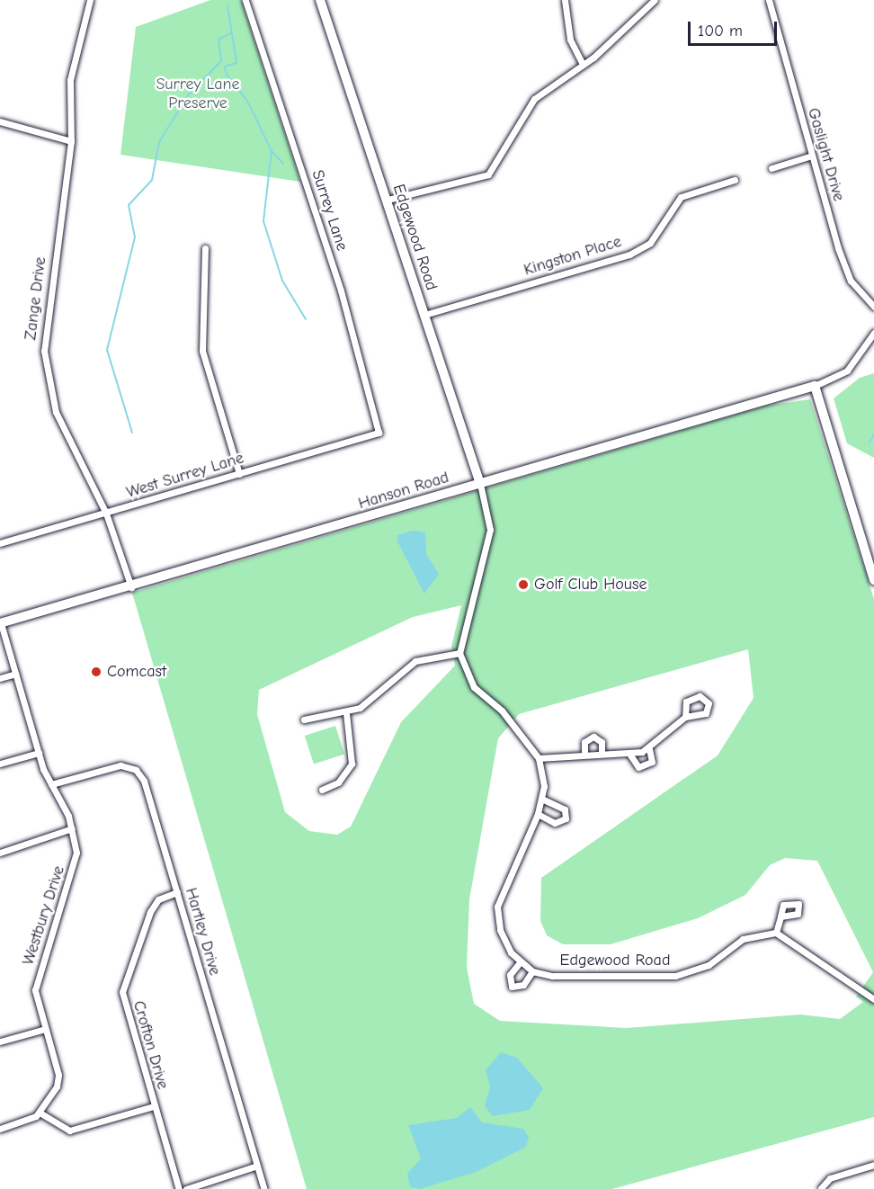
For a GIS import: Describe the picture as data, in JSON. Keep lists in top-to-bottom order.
{
  "streets": {
    "street": [
      "Gaslight Drive",
      "Surrey Lane",
      "Edgewood Road",
      "Kingston Place",
      "Zange Drive",
      "West Surrey Lane",
      "Hanson Road",
      "Westbury Drive",
      "Hartley Drive",
      "Crofton Drive"
    ]
  },
  "crossings": [
    ["Surrey Lane", "West Surrey Lane"],
    ["Edgewood Road", "Kingston Place"],
    ["Edgewood Road", "Hanson Road"],
    ["Zange Drive", "West Surrey Lane"],
    ["Zange Drive", "Hanson Road"],
    ["Hanson Road", "Westbury Drive"],
    ["Westbury Drive", "Hartley Drive"],
    ["Hartley Drive", "Crofton Drive"]
  ],
  "parks": ["Surrey Lane Preserve"],
  "places": ["Golf Club House", "Comcast"],
  "scale_bar": "100 m"
}
